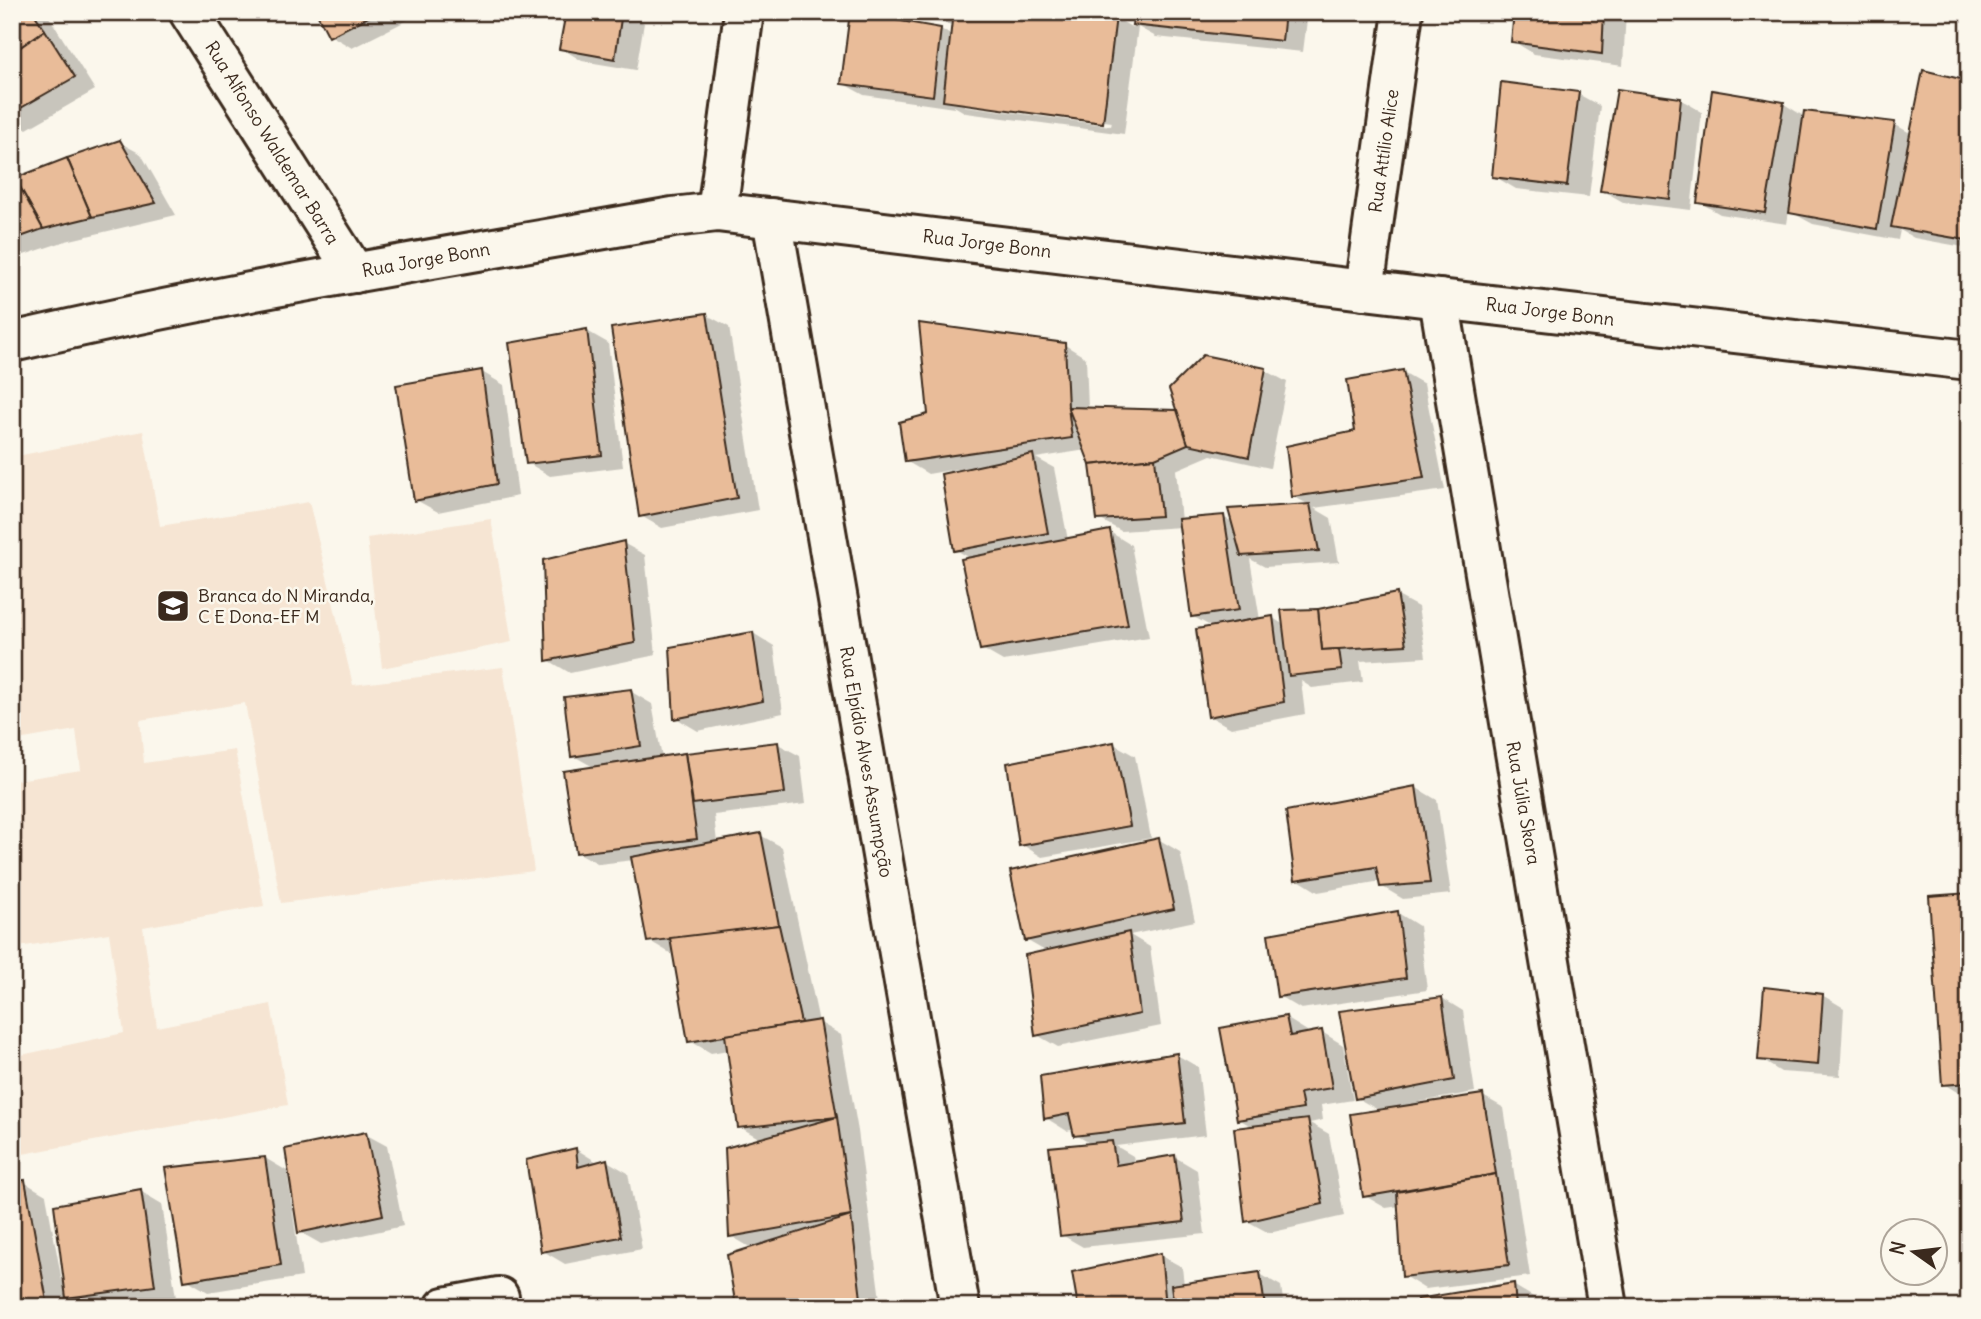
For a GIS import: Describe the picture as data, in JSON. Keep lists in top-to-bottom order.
{
  "streets": {
    "street": [
      "Rua Alfonso Waldemar Barra",
      "Rua Attílio Alice",
      "Rua Jorge Bonn",
      "Rua Elpídio Alves Assumpção",
      "Rua Júlia Skora"
    ]
  },
  "crossings": [
    ["Rua Alfonso Waldemar Barra", "Rua Jorge Bonn"],
    ["Rua Attílio Alice", "Rua Jorge Bonn"],
    ["Rua Jorge Bonn", "Rua Elpídio Alves Assumpção"],
    ["Rua Jorge Bonn", "Rua Júlia Skora"]
  ],
  "places": {
    "school or university": ["Branca do N Miranda, C E Dona-EF M"]
  },
  "north": "left"
}
